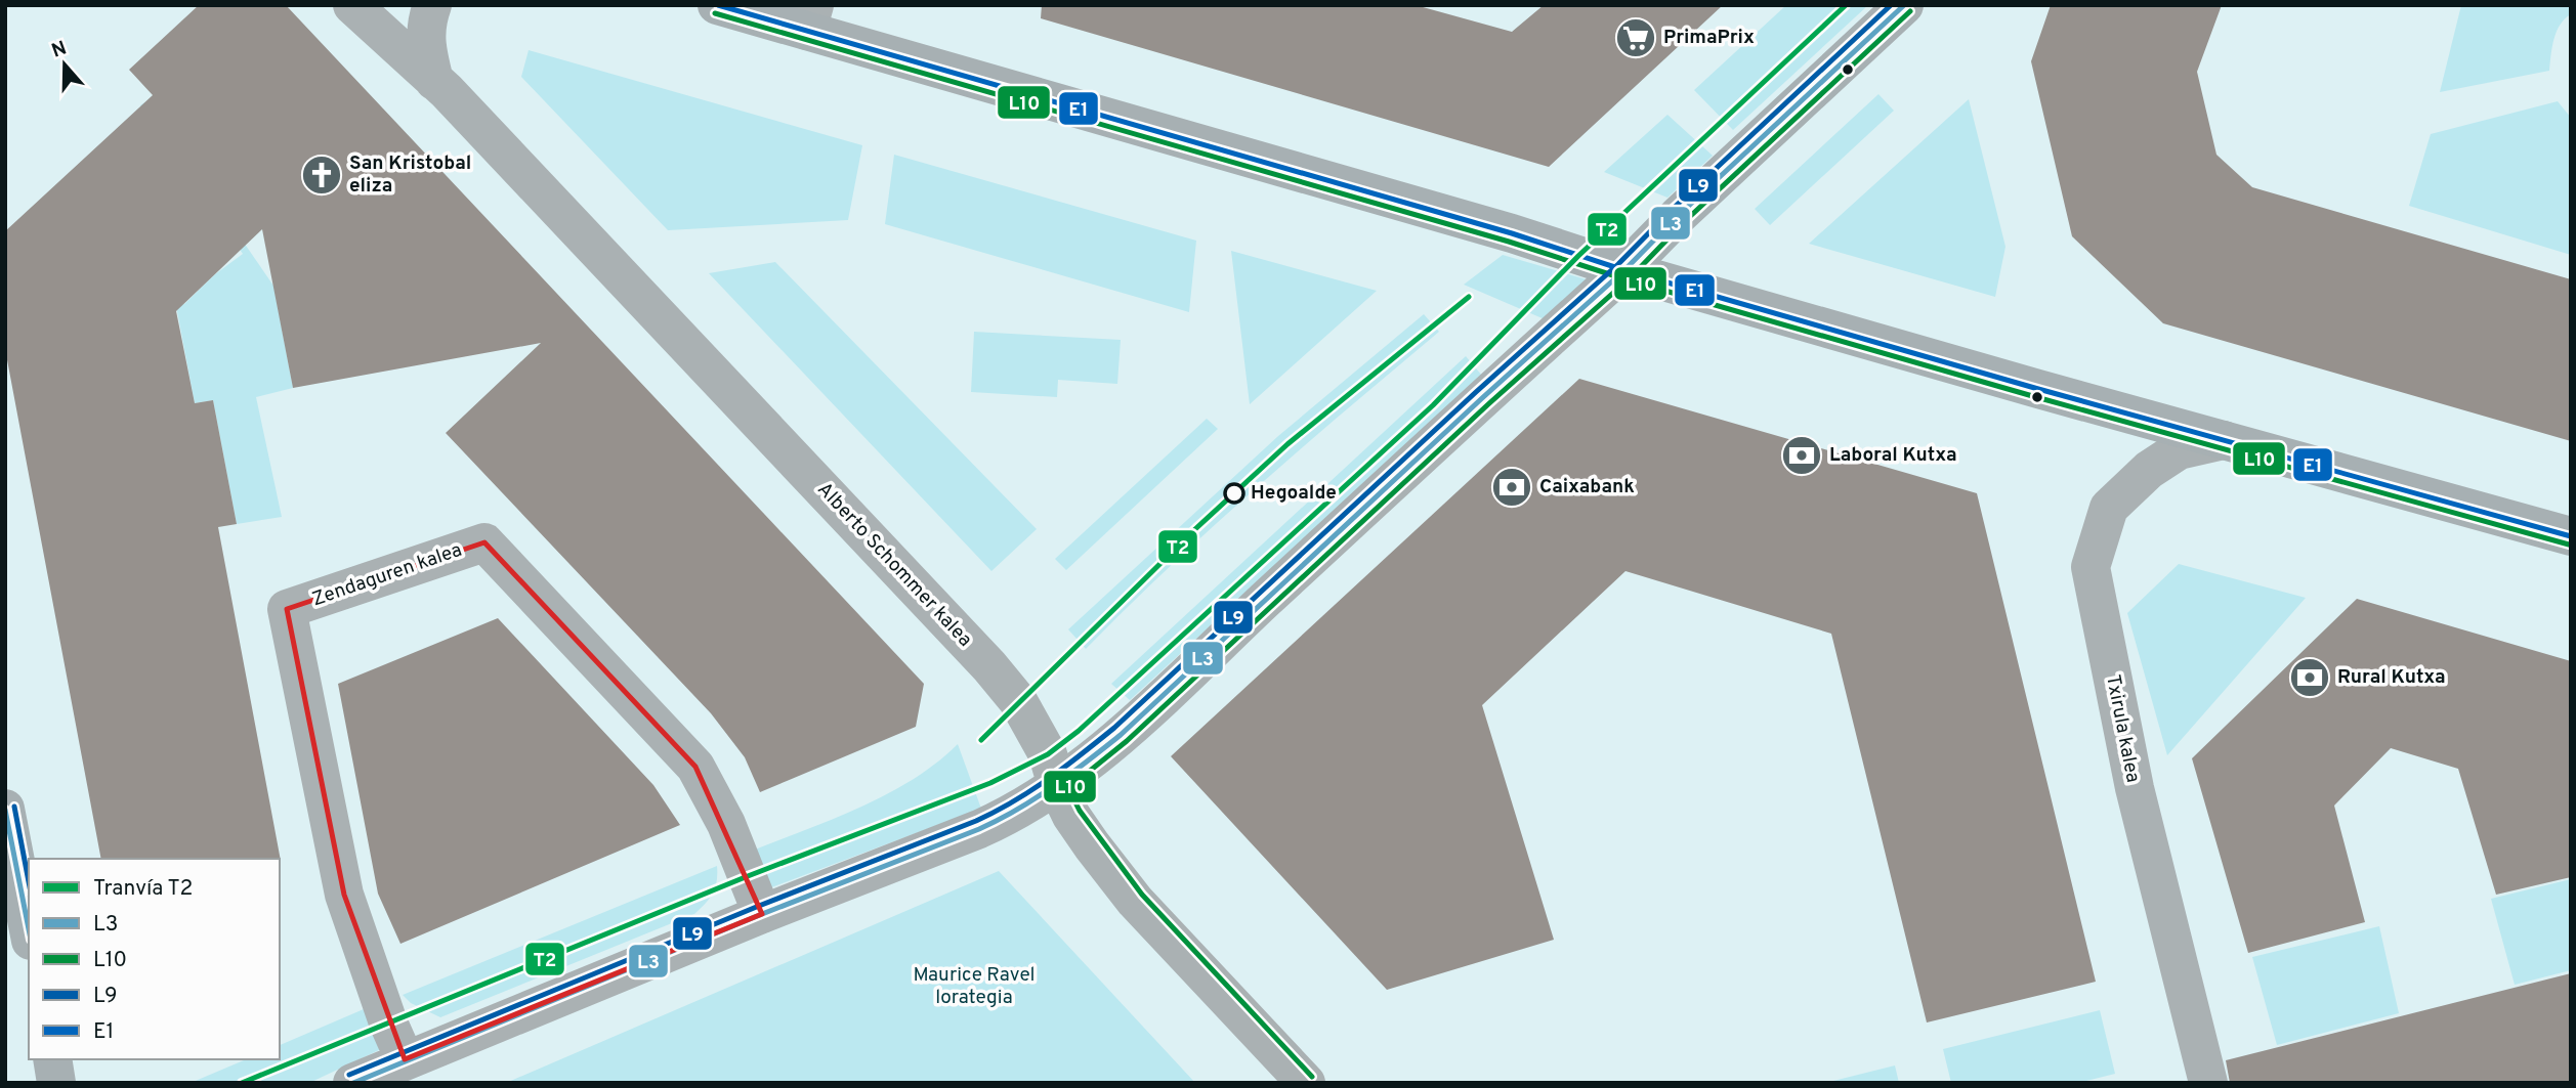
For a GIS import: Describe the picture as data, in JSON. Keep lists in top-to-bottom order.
{
  "streets": {
    "street": ["Alberto Schommer kalea", "Zendaguren kalea", "Txirula kalea"]
  },
  "parks": ["Maurice Ravel lorategia"],
  "places": {
    "supermarket": ["PrimaPrix"],
    "church": ["San Kristobal eliza"],
    "bank": ["Laboral Kutxa", "Caixabank", "Rural Kutxa"],
    "other": ["Hegoalde"]
  },
  "lines": [
    "tram line T2",
    "transit line L3",
    "transit line L9",
    "transit line E1",
    "transit line L10"
  ],
  "legend": [
    "Tranvía T2",
    "L3",
    "L10",
    "L9",
    "E1"
  ],
  "north": "top"
}
